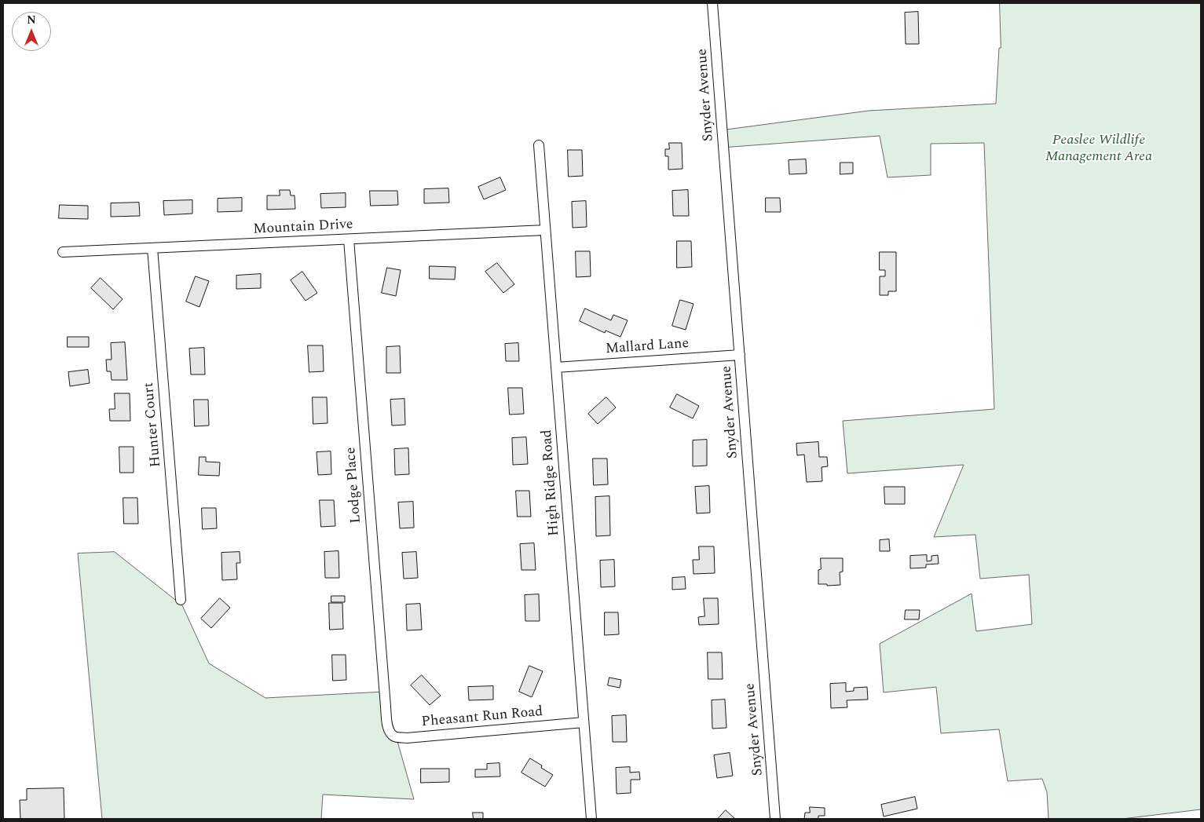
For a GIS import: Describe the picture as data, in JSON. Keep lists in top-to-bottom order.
{
  "streets": {
    "street": [
      "Snyder Avenue",
      "Mountain Drive",
      "Mallard Lane",
      "Hunter Court",
      "High Ridge Road",
      "Lodge Place",
      "Pheasant Run Road"
    ]
  },
  "crossings": [
    ["Snyder Avenue", "Mallard Lane"],
    ["Mountain Drive", "Hunter Court"],
    ["Mountain Drive", "High Ridge Road"],
    ["Mountain Drive", "Lodge Place"],
    ["Mallard Lane", "High Ridge Road"],
    ["High Ridge Road", "Pheasant Run Road"],
    ["Lodge Place", "Pheasant Run Road"]
  ],
  "parks": ["Peaslee Wildlife Management Area"],
  "north": "top"
}
